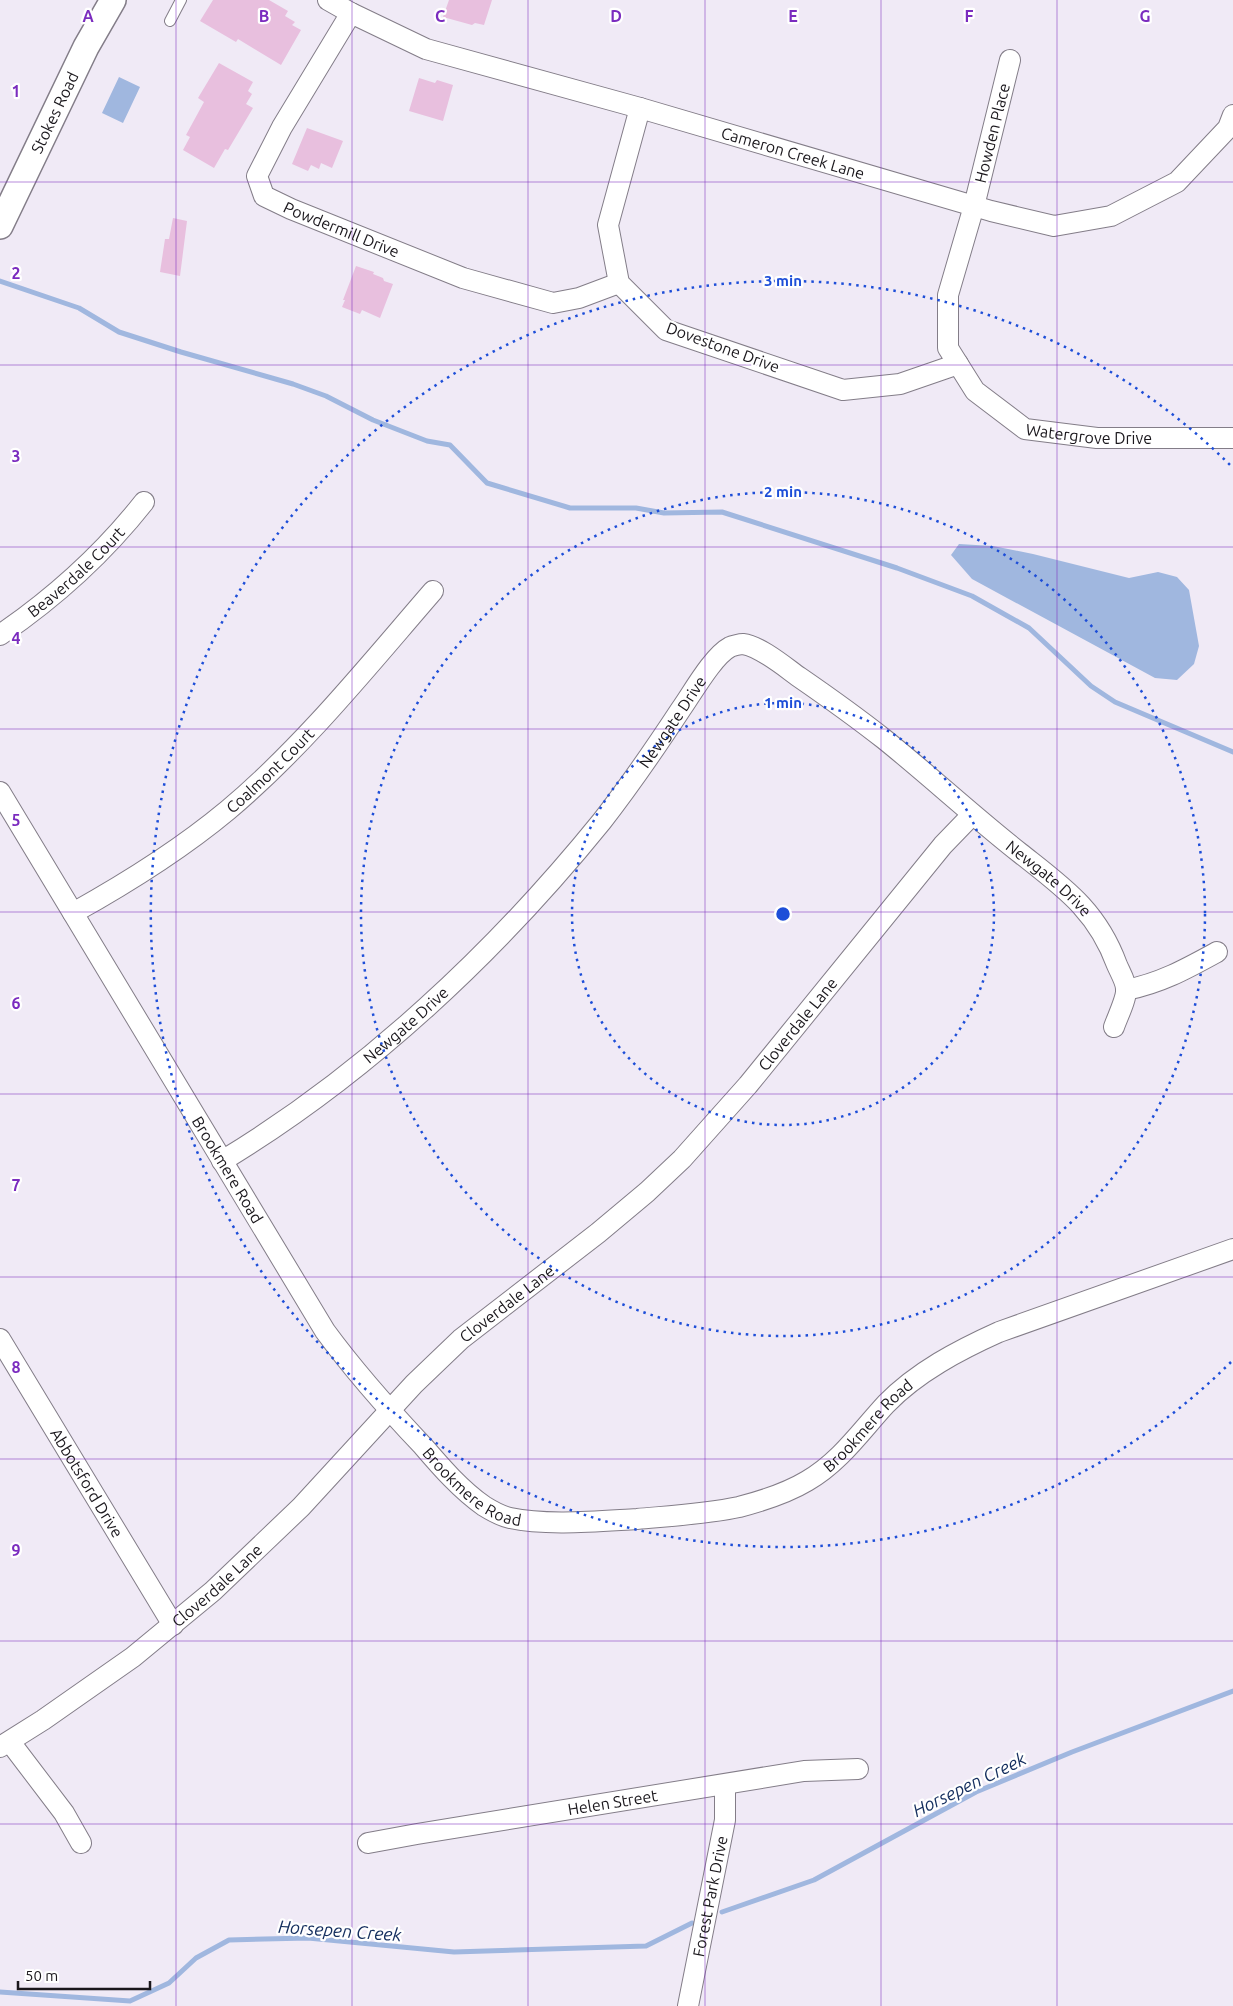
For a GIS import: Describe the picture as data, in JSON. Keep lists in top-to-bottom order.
{
  "streets": {
    "street": [
      "Stokes Road",
      "Howden Place",
      "Cameron Creek Lane",
      "Powdermill Drive",
      "Dovestone Drive",
      "Watergrove Drive",
      "Beaverdale Court",
      "Newgate Drive",
      "Coalmont Court",
      "Cloverdale Lane",
      "Brookmere Road",
      "Abbotsford Drive",
      "Helen Street",
      "Forest Park Drive"
    ]
  },
  "crossings": [
    ["Howden Place", "Cameron Creek Lane"],
    ["Howden Place", "Watergrove Drive"],
    ["Cameron Creek Lane", "Powdermill Drive"],
    ["Cameron Creek Lane", "Watergrove Drive"],
    ["Powdermill Drive", "Dovestone Drive"],
    ["Dovestone Drive", "Watergrove Drive"],
    ["Newgate Drive", "Cloverdale Lane"],
    ["Newgate Drive", "Brookmere Road"],
    ["Coalmont Court", "Brookmere Road"],
    ["Cloverdale Lane", "Brookmere Road"],
    ["Cloverdale Lane", "Abbotsford Drive"],
    ["Helen Street", "Forest Park Drive"]
  ],
  "water": ["Horsepen Creek"],
  "scale_bar": "50 m",
  "grid": {
    "columns": [
      "A",
      "B",
      "C",
      "D",
      "E",
      "F",
      "G"
    ],
    "rows": [
      "1",
      "2",
      "3",
      "4",
      "5",
      "6",
      "7",
      "8",
      "9"
    ]
  },
  "rings": ["3 min", "2 min", "1 min"]
}
